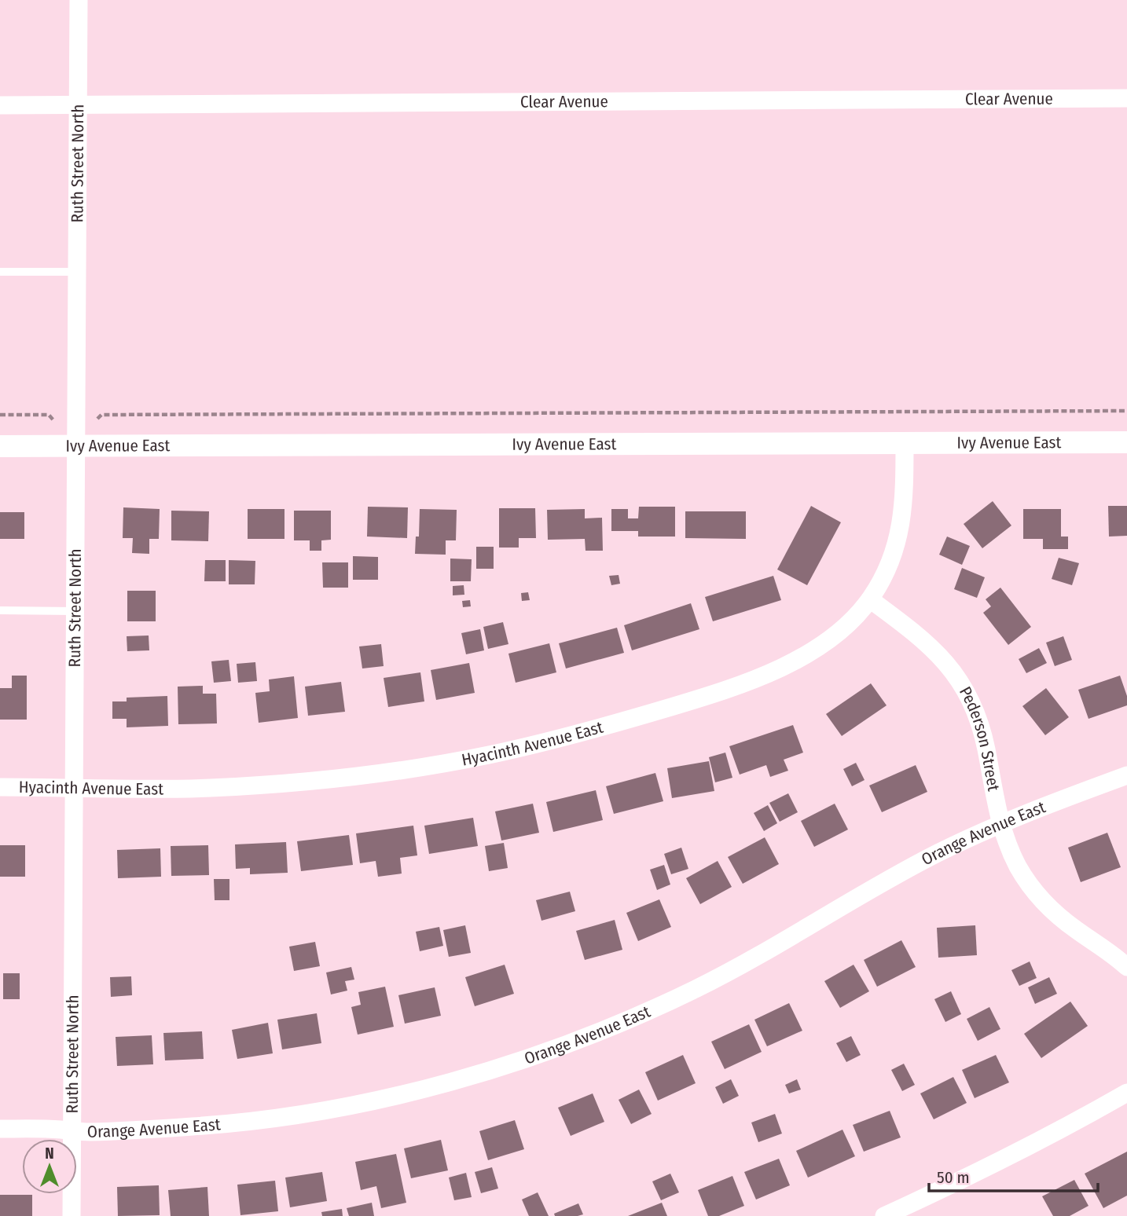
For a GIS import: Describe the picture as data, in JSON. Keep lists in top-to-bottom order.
{
  "streets": {
    "street": [
      "Clear Avenue",
      "Ruth Street North",
      "Ivy Avenue East",
      "Pederson Street",
      "Hyacinth Avenue East",
      "Orange Avenue East"
    ]
  },
  "crossings": [
    ["Clear Avenue", "Ruth Street North"],
    ["Ruth Street North", "Ivy Avenue East"],
    ["Ruth Street North", "Hyacinth Avenue East"],
    ["Ruth Street North", "Orange Avenue East"],
    ["Ivy Avenue East", "Hyacinth Avenue East"],
    ["Pederson Street", "Hyacinth Avenue East"],
    ["Pederson Street", "Orange Avenue East"]
  ],
  "scale_bar": "50 m",
  "north": "top"
}
